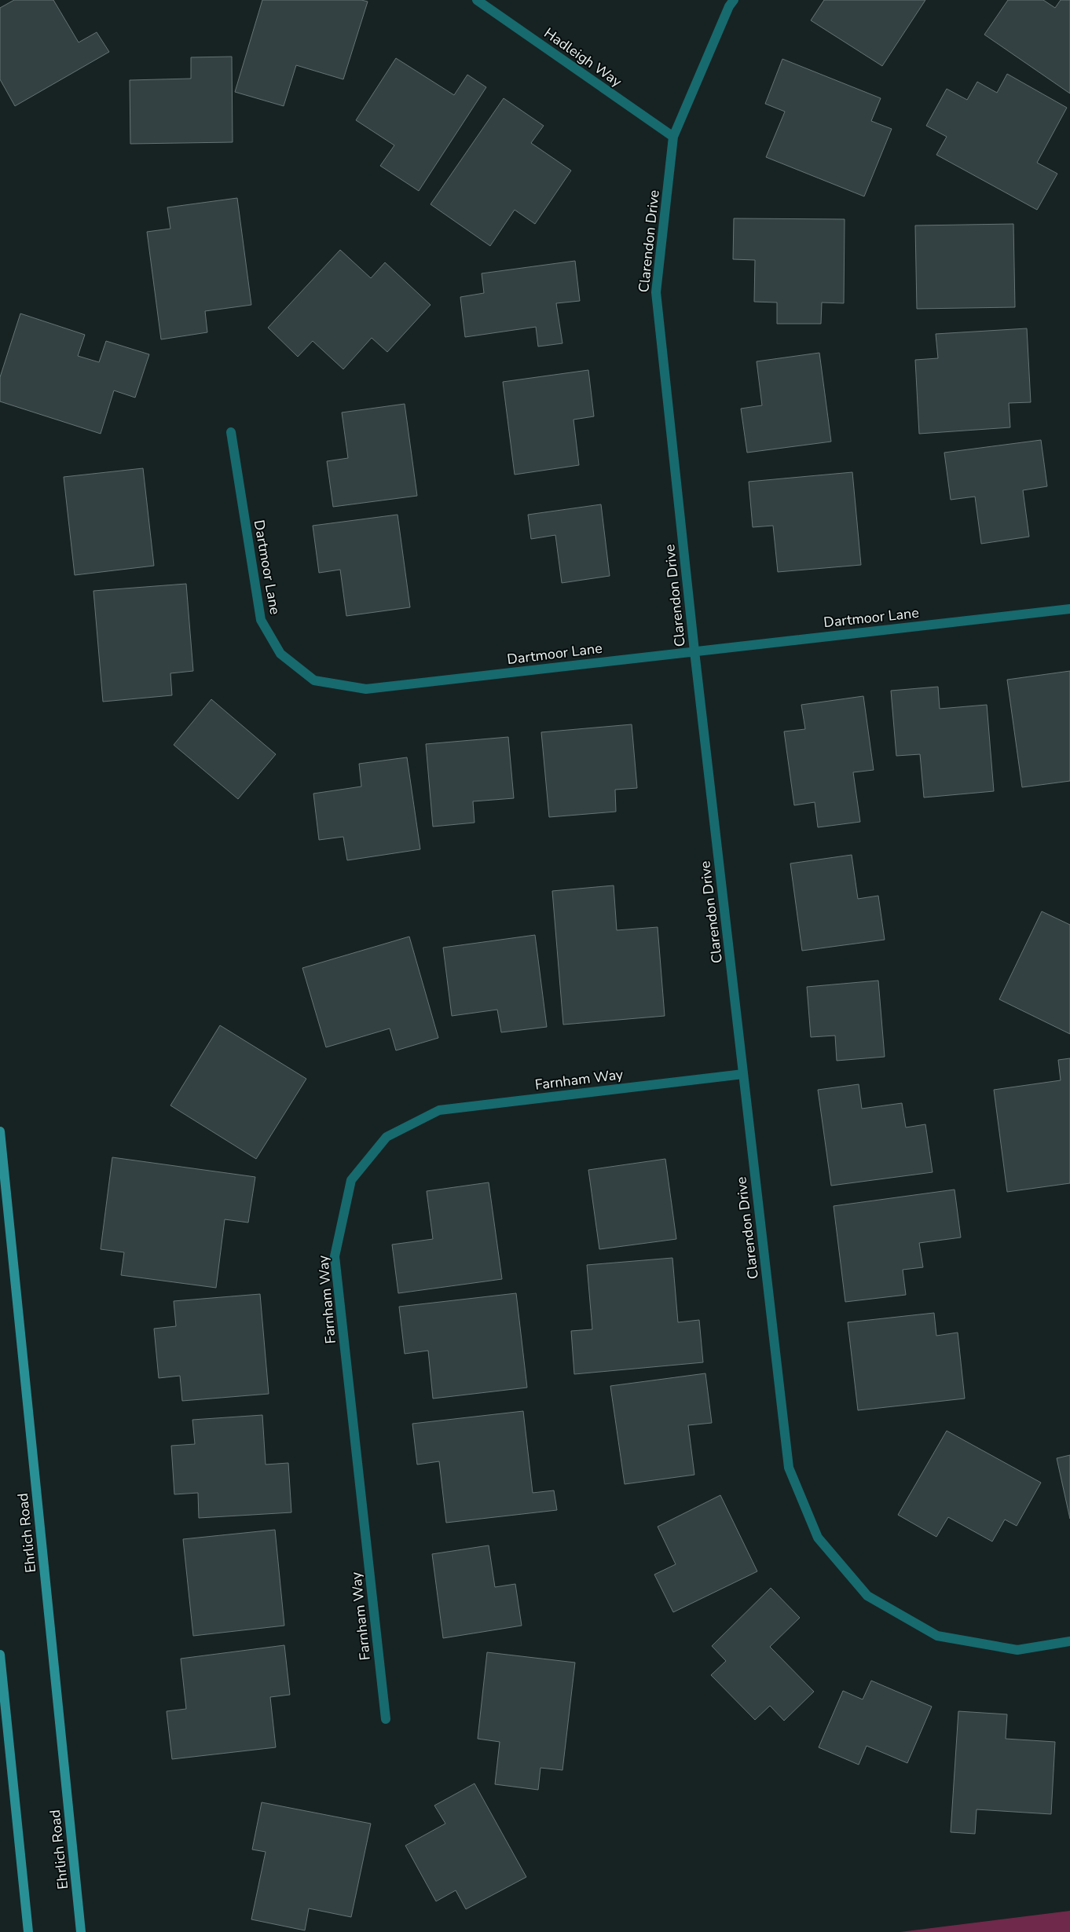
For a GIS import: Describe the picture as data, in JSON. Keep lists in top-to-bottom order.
{
  "streets": {
    "main road": ["Ehrlich Road"],
    "street": [
      "Hadleigh Way",
      "Clarendon Drive",
      "Dartmoor Lane",
      "Farnham Way"
    ]
  },
  "crossings": [
    ["Hadleigh Way", "Clarendon Drive"],
    ["Clarendon Drive", "Dartmoor Lane"],
    ["Clarendon Drive", "Farnham Way"]
  ]
}
